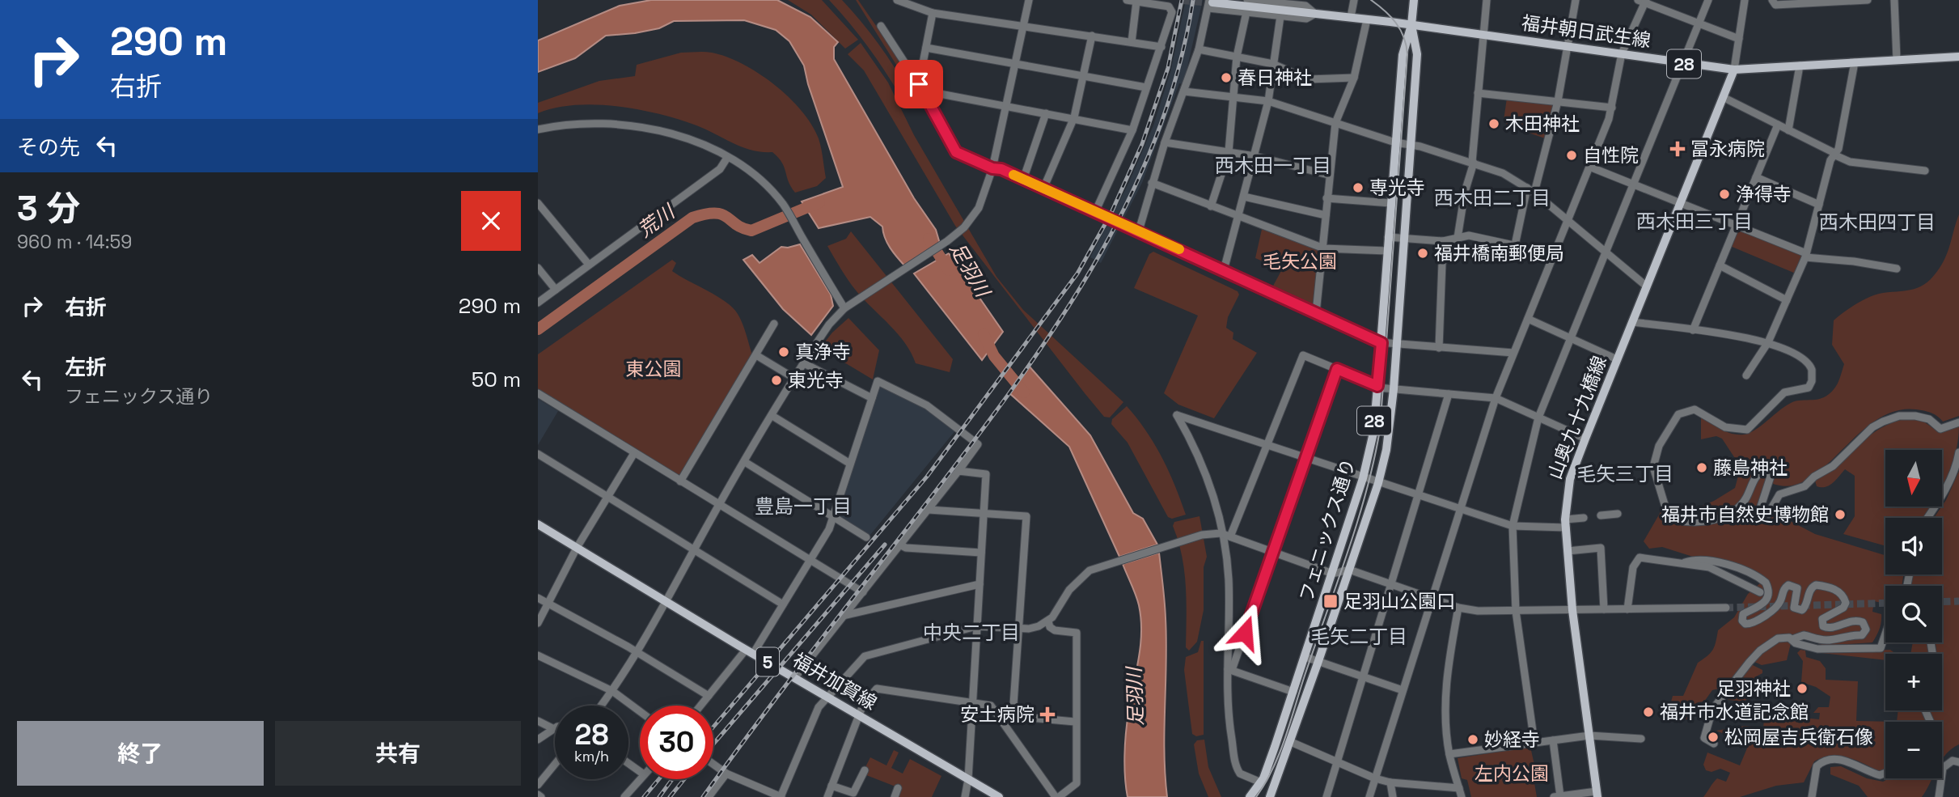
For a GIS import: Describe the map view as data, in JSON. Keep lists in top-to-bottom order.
{
  "streets": {
    "main road": [
      "福井朝日武生線",
      "28",
      "山奥九十九橋線",
      "フェニックス通り",
      "5",
      "福井加賀線"
    ]
  },
  "crossings": [
    ["福井朝日武生線", "山奥九十九橋線"],
    ["福井朝日武生線", "フェニックス通り"]
  ],
  "districts": [
    "西木田一丁目",
    "西木田二丁目",
    "西木田三丁目",
    "西木田四丁目",
    "毛矢三丁目",
    "豊島一丁目",
    "中央二丁目",
    "毛矢二丁目"
  ],
  "water": ["荒川", "足羽川"],
  "parks": ["毛矢公園", "東公園", "左内公園"],
  "places": {
    "other": [
      "春日神社",
      "木田神社",
      "自性院",
      "専光寺",
      "浄得寺",
      "福井橋南郵便局",
      "真浄寺",
      "東光寺",
      "藤島神社",
      "福井市自然史博物館",
      "足羽神社",
      "福井市水道記念館",
      "松岡屋吉兵衛石像",
      "妙経寺"
    ],
    "health": ["冨永病院", "安土病院"],
    "transit": ["足羽山公園口"]
  },
  "north": "bottom",
  "page": {
    "turn": ["290 m", "右折"],
    "then": "その先",
    "heading": ["3 分", "960 m · 14:59"],
    "list": [
      {
        "name": "右折",
        "value": "290 m"
      },
      {
        "name": "左折",
        "note": "フェニックス通り",
        "value": "50 m"
      }
    ],
    "map_buttons": ["+", "−"],
    "speed": "28 km/h",
    "limit": "30",
    "buttons": ["終了", "共有"]
  }
}
